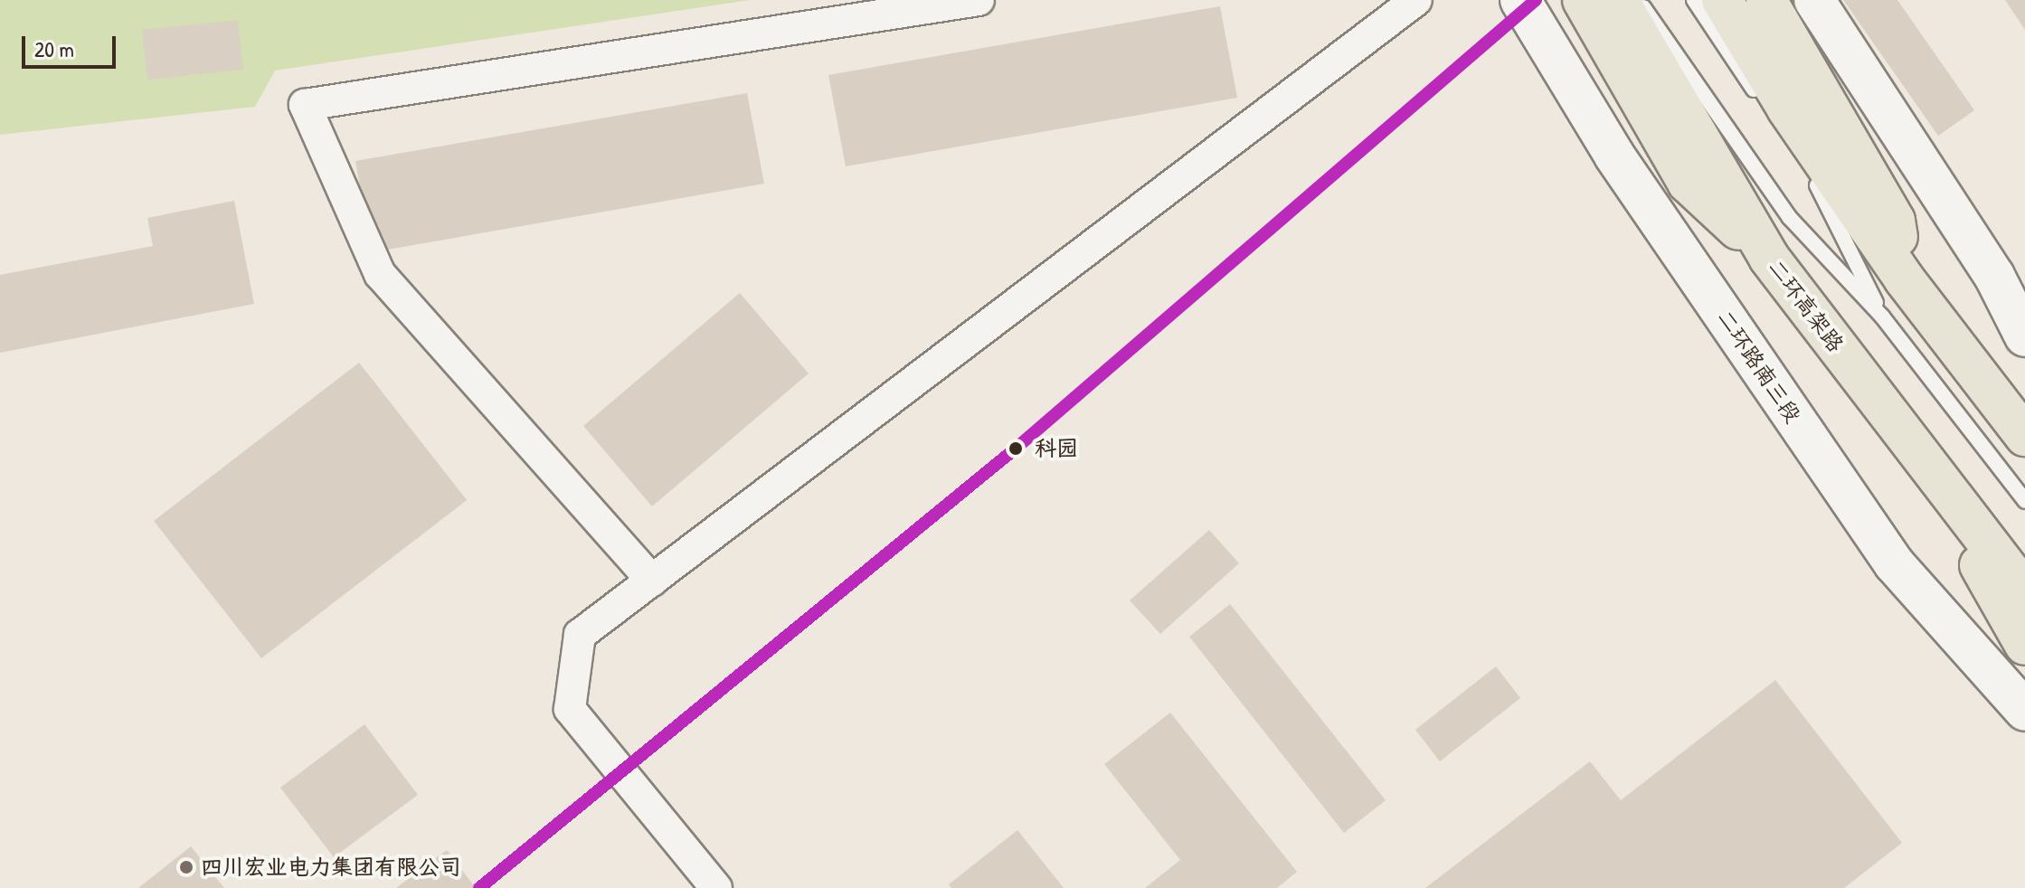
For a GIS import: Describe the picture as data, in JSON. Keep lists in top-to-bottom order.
{
  "streets": {
    "highway": ["二环高架路"],
    "main road": ["二环路南三段"]
  },
  "places": ["科园", "四川宏业电力集团有限公司"],
  "scale_bar": "20 m"
}
